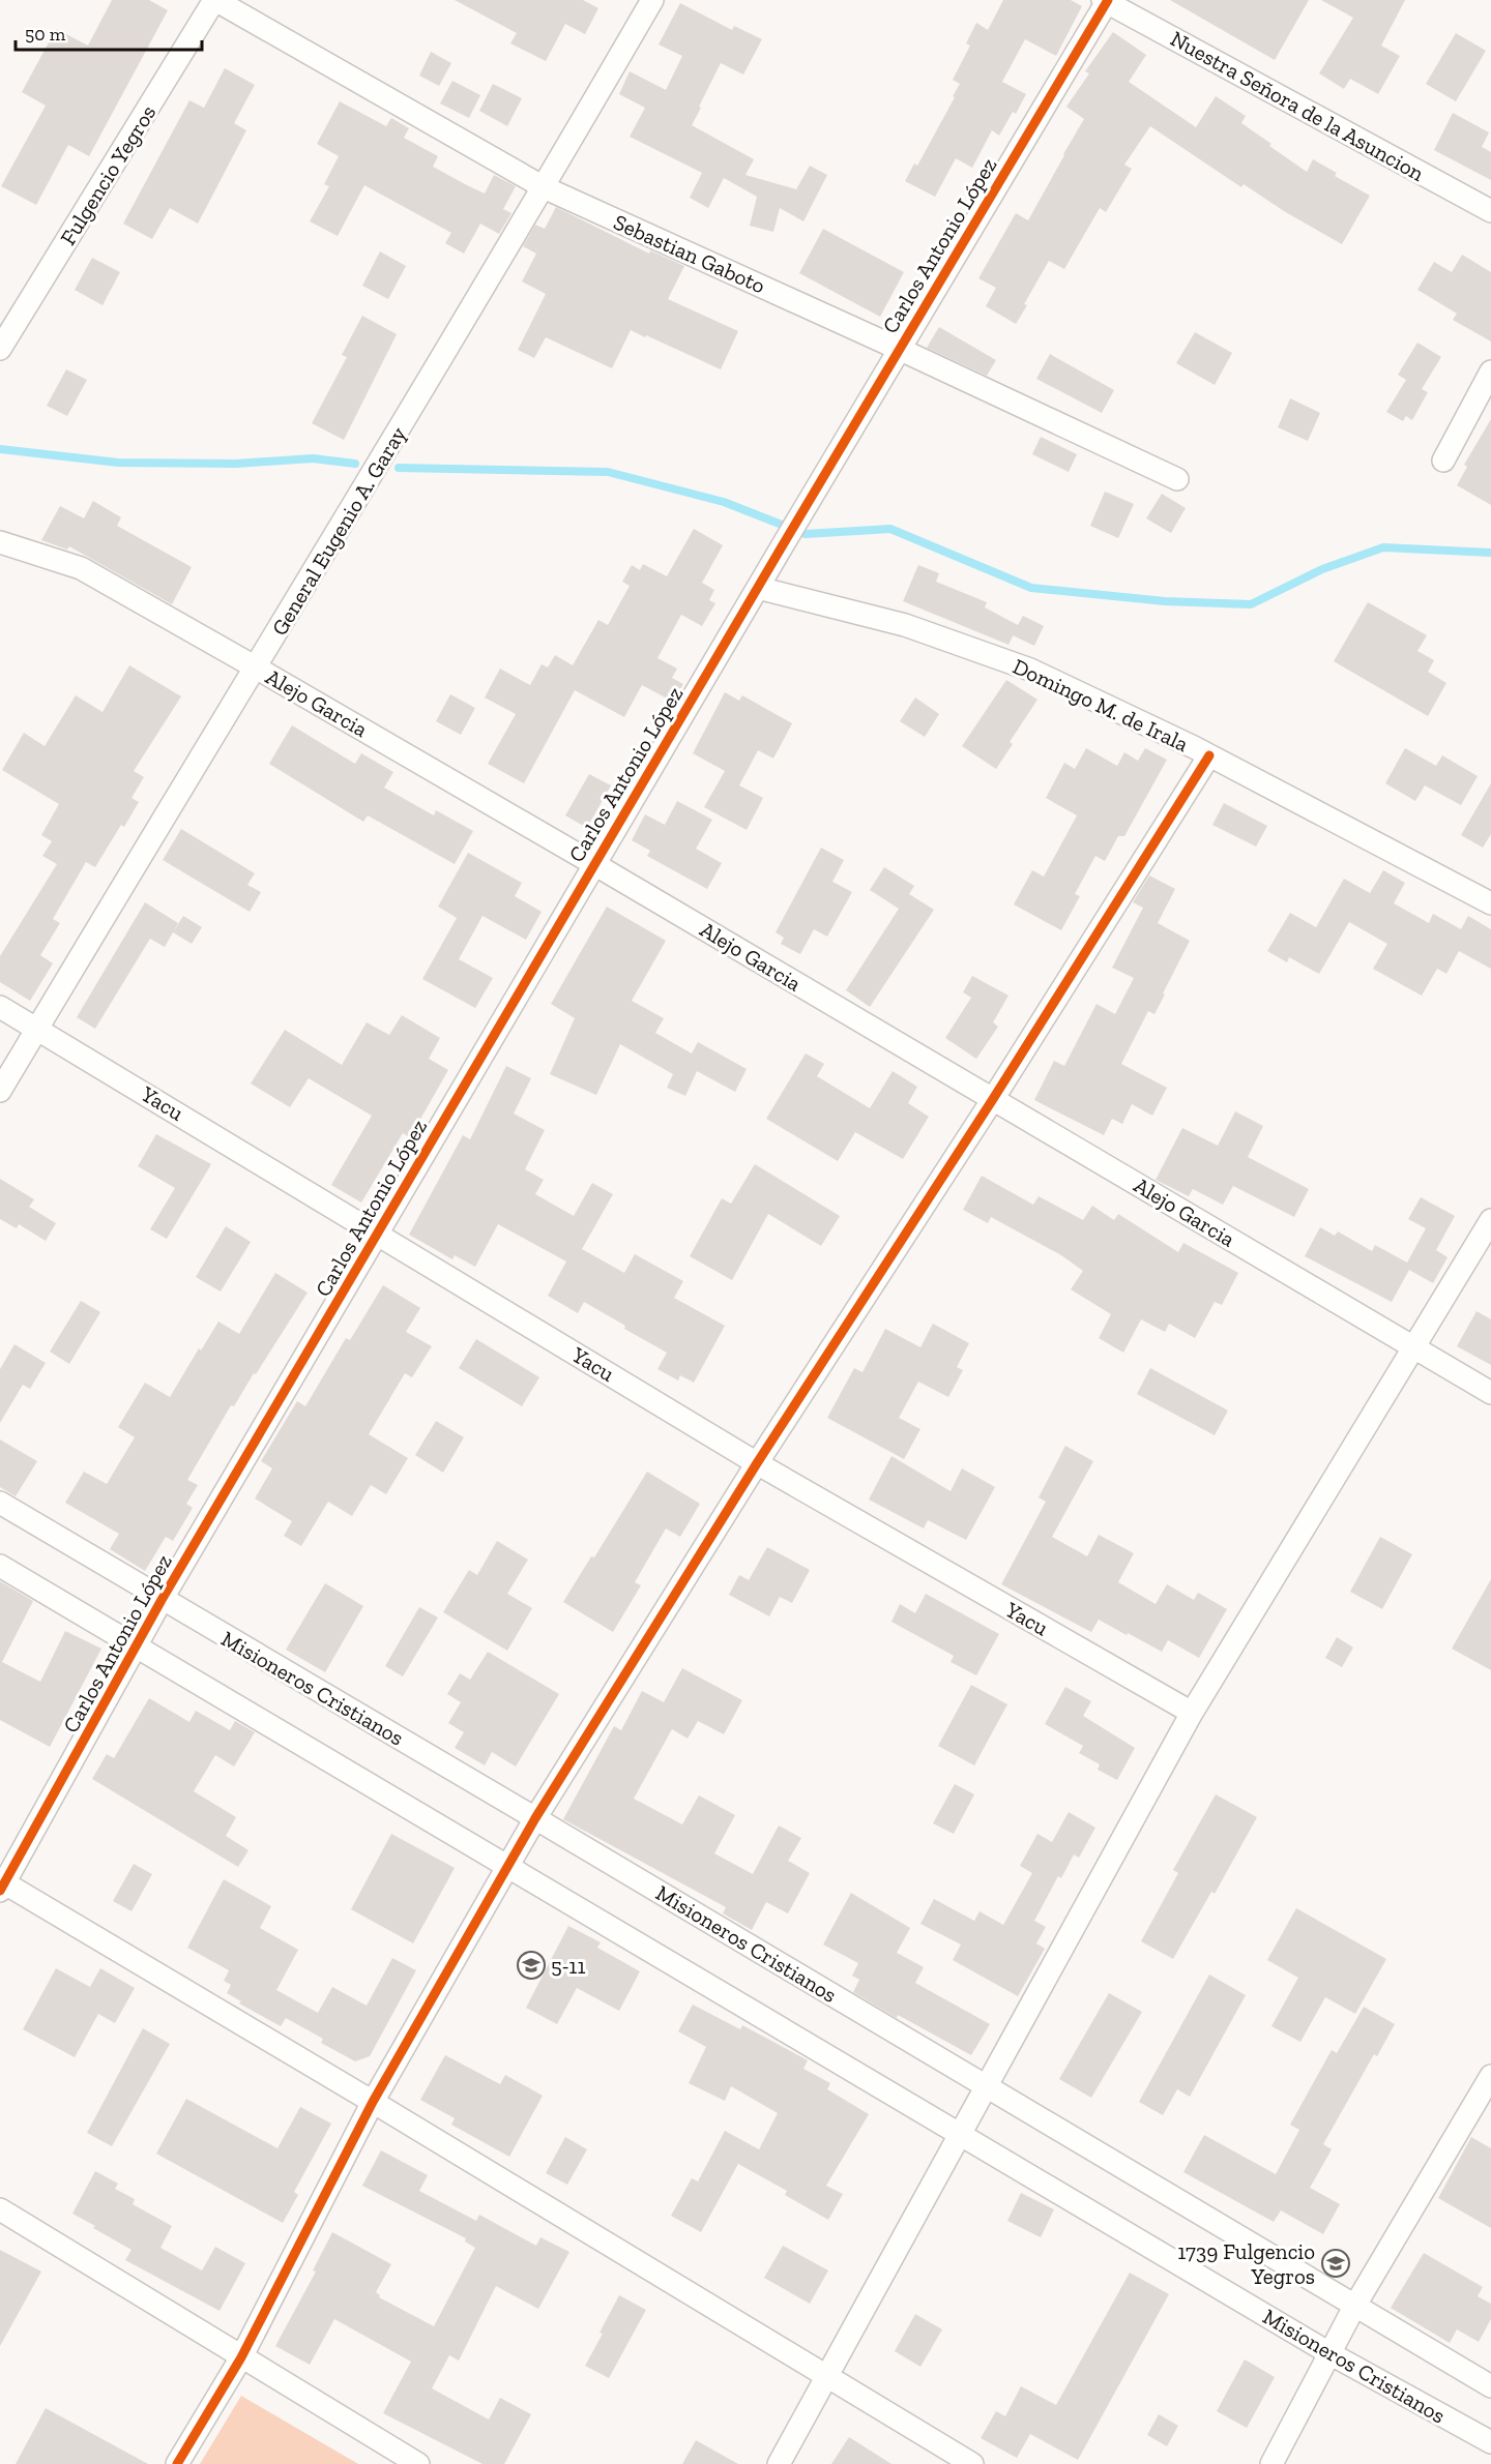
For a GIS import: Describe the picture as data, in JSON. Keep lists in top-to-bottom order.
{
  "streets": {
    "street": [
      "Nuestra Señora de la Asuncion",
      "Fulgencio Yegros",
      "Carlos Antonio López",
      "Sebastian Gaboto",
      "General Eugenio A. Garay",
      "Alejo Garcia",
      "Domingo M. de Irala",
      "Yacu",
      "Misioneros Cristianos"
    ]
  },
  "crossings": [
    ["Nuestra Señora de la Asuncion", "Carlos Antonio López"],
    ["Fulgencio Yegros", "Sebastian Gaboto"],
    ["Carlos Antonio López", "Sebastian Gaboto"],
    ["Carlos Antonio López", "Alejo Garcia"],
    ["Carlos Antonio López", "Domingo M. de Irala"],
    ["Carlos Antonio López", "Yacu"],
    ["Carlos Antonio López", "Misioneros Cristianos"],
    ["Sebastian Gaboto", "General Eugenio A. Garay"],
    ["General Eugenio A. Garay", "Alejo Garcia"],
    ["General Eugenio A. Garay", "Yacu"]
  ],
  "places": {
    "school or university": ["5-11", "1739 Fulgencio Yegros"]
  },
  "scale_bar": "50 m"
}
